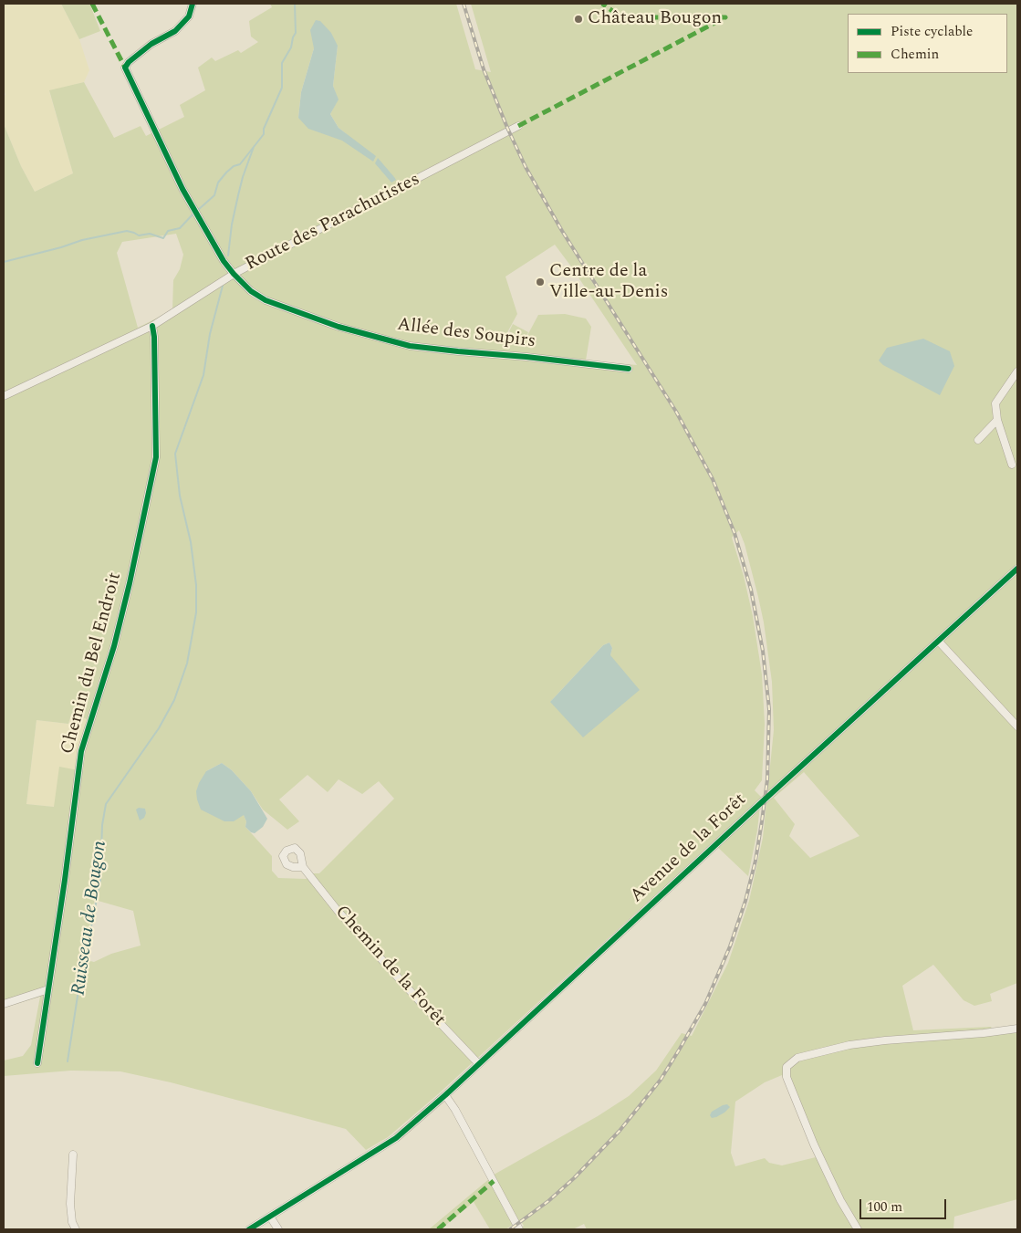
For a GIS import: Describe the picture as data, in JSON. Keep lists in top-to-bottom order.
{
  "streets": {
    "street": [
      "Route des Parachutistes",
      "Allée des Soupirs",
      "Chemin du Bel Endroit",
      "Avenue de la Forêt",
      "Chemin de la Forêt"
    ]
  },
  "crossings": [
    ["Route des Parachutistes", "Allée des Soupirs"],
    ["Route des Parachutistes", "Chemin du Bel Endroit"],
    ["Avenue de la Forêt", "Chemin de la Forêt"]
  ],
  "water": ["Ruisseau de Bougon"],
  "places": ["Château Bougon", "Centre de la Ville-au-Denis"],
  "legend": ["Piste cyclable", "Chemin"],
  "scale_bar": "100 m"
}
